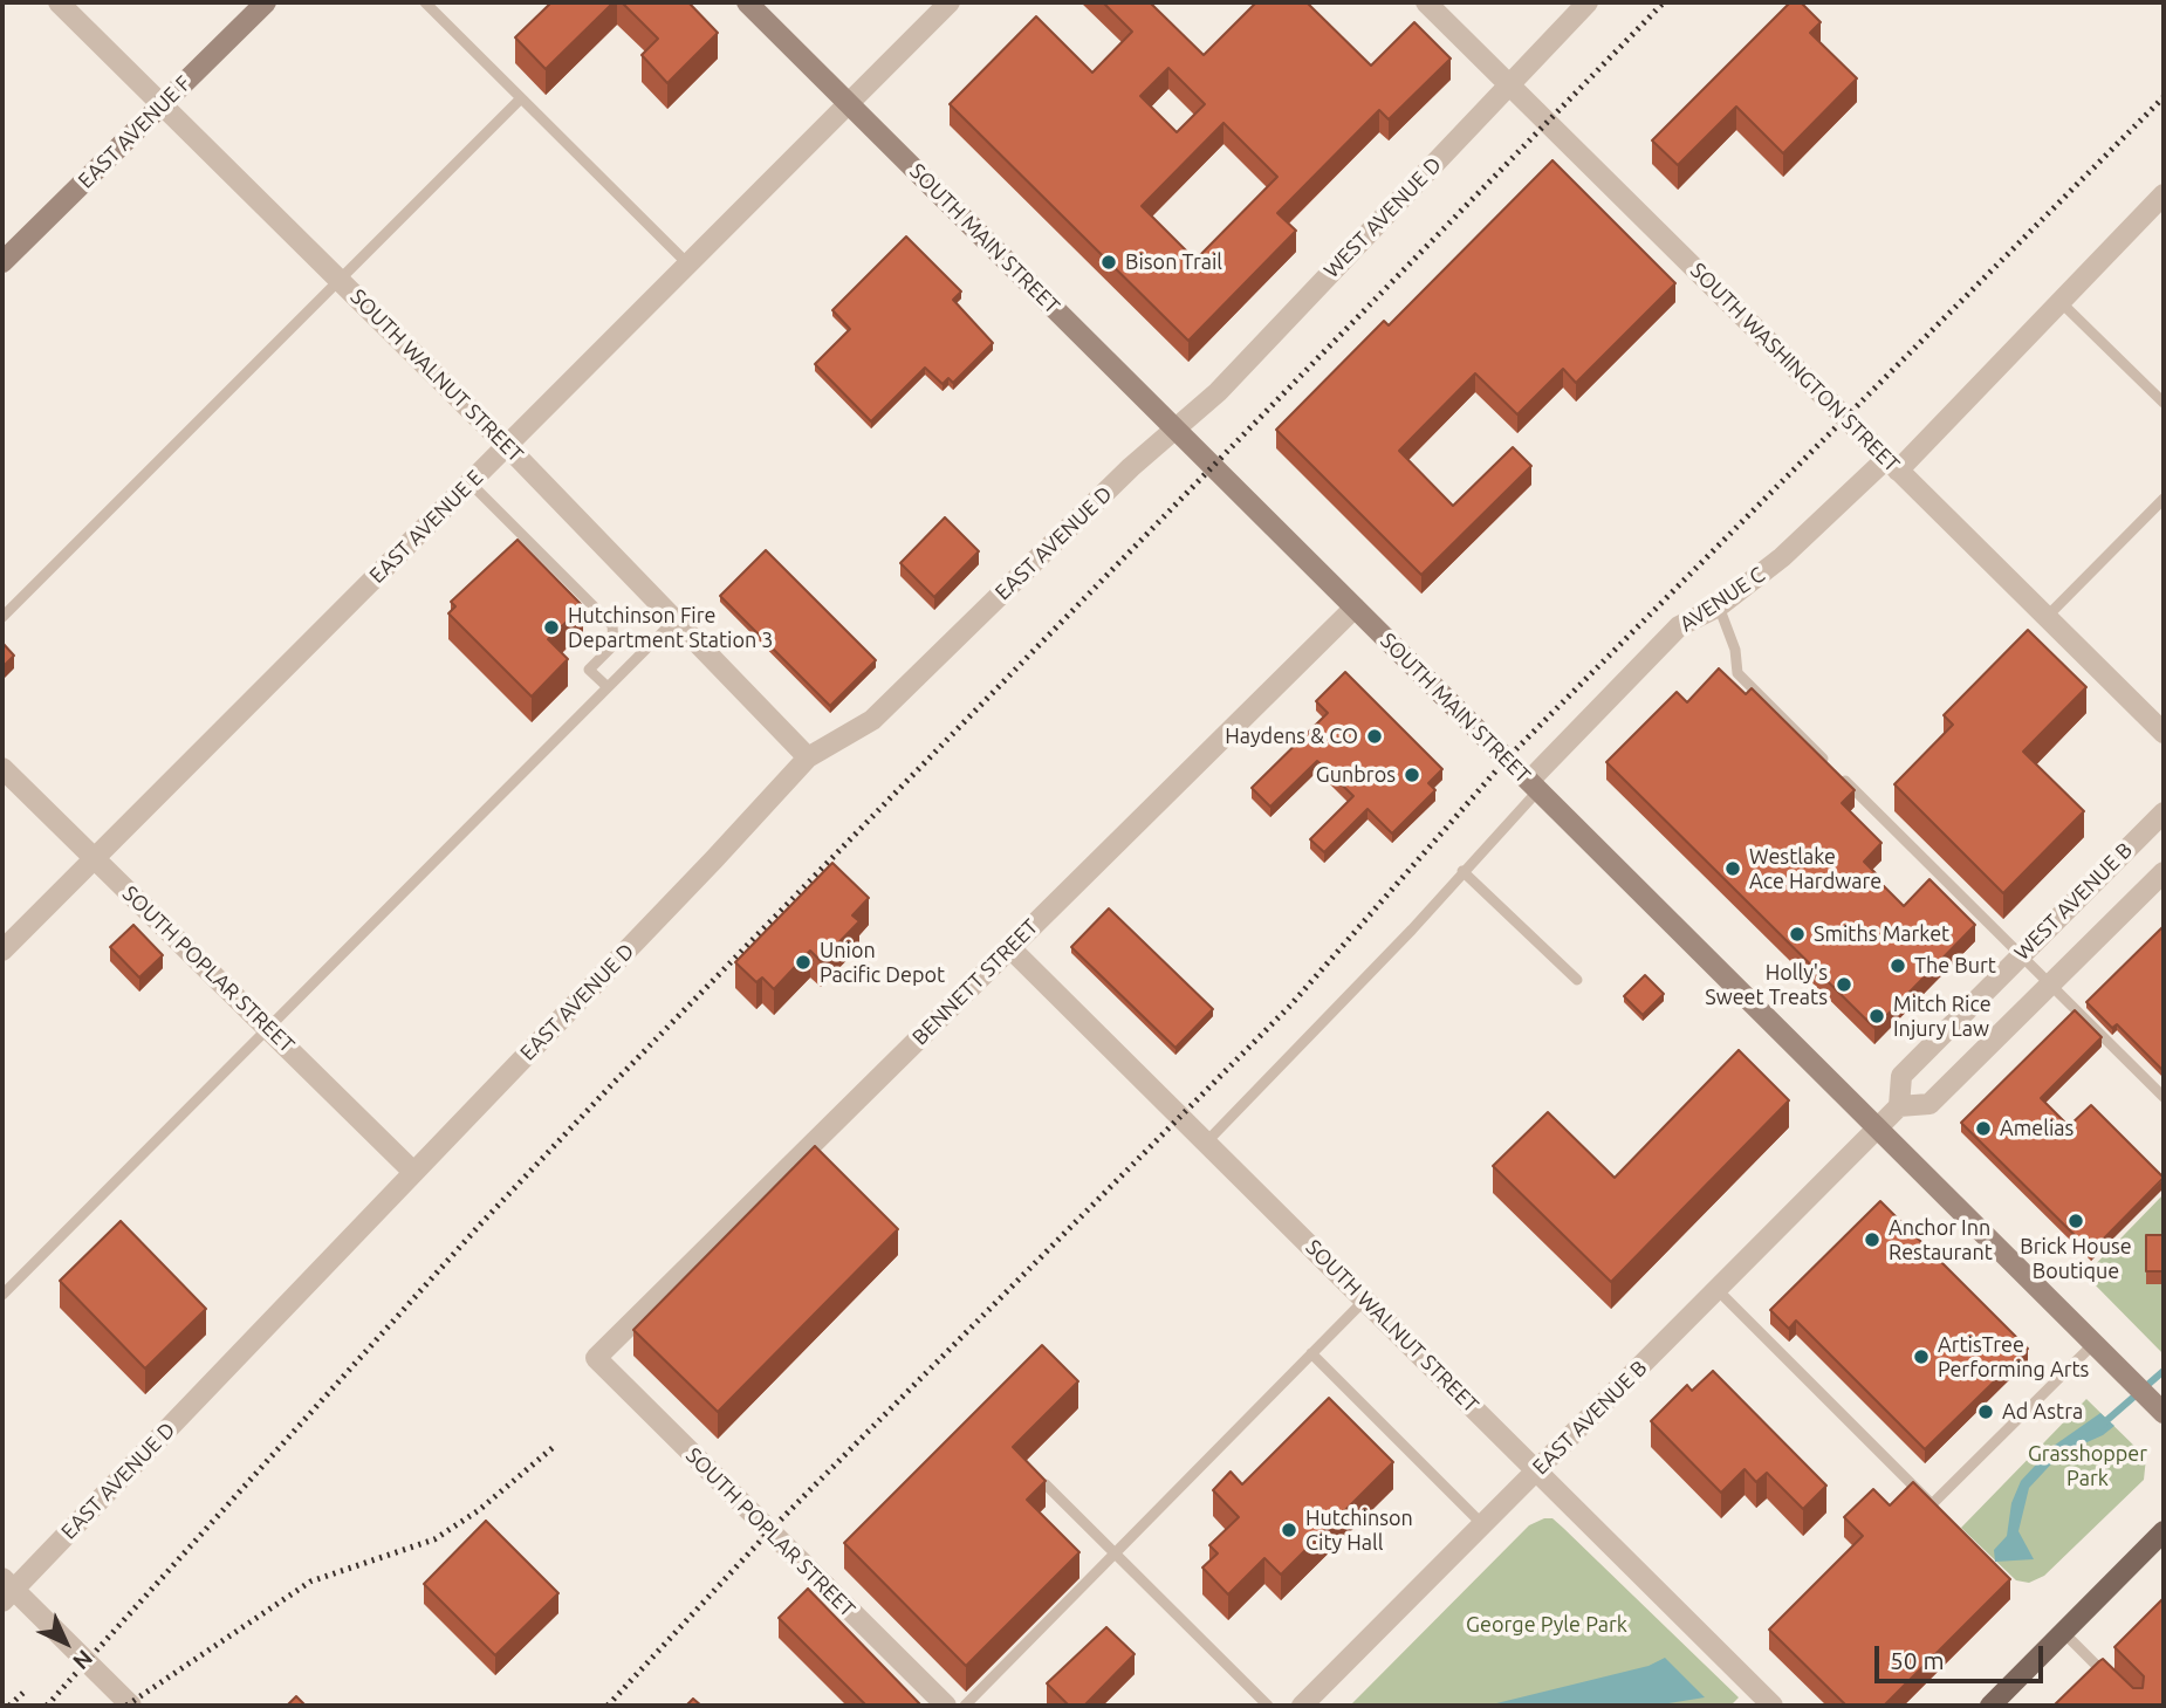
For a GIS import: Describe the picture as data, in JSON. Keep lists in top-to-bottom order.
{
  "streets": {
    "street": [
      "EAST AVENUE F",
      "WEST AVENUE D",
      "SOUTH MAIN STREET",
      "SOUTH WASHINGTON STREET",
      "SOUTH WALNUT STREET",
      "EAST AVENUE E",
      "EAST AVENUE D",
      "AVENUE C",
      "WEST AVENUE B",
      "SOUTH POPLAR STREET",
      "BENNETT STREET",
      "EAST AVENUE B"
    ]
  },
  "crossings": [
    ["EAST AVENUE F", "SOUTH WALNUT STREET"],
    ["WEST AVENUE D", "SOUTH MAIN STREET"],
    ["WEST AVENUE D", "SOUTH WASHINGTON STREET"],
    ["WEST AVENUE D", "EAST AVENUE D"],
    ["SOUTH MAIN STREET", "EAST AVENUE E"],
    ["SOUTH MAIN STREET", "EAST AVENUE D"],
    ["SOUTH MAIN STREET", "AVENUE C"],
    ["SOUTH MAIN STREET", "WEST AVENUE B"],
    ["SOUTH MAIN STREET", "BENNETT STREET"],
    ["SOUTH MAIN STREET", "EAST AVENUE B"],
    ["SOUTH WASHINGTON STREET", "AVENUE C"],
    ["SOUTH WALNUT STREET", "EAST AVENUE E"],
    ["SOUTH WALNUT STREET", "EAST AVENUE D"],
    ["SOUTH WALNUT STREET", "BENNETT STREET"],
    ["SOUTH WALNUT STREET", "EAST AVENUE B"],
    ["EAST AVENUE E", "SOUTH POPLAR STREET"],
    ["EAST AVENUE D", "SOUTH POPLAR STREET"],
    ["WEST AVENUE B", "EAST AVENUE B"],
    ["SOUTH POPLAR STREET", "BENNETT STREET"]
  ],
  "parks": ["Grasshopper Park", "George Pyle Park"],
  "places": [
    "Bison Trail",
    "Hutchinson Fire Department Station 3",
    "Haydens & CO",
    "Gunbros",
    "Westlake Ace Hardware",
    "Smiths Market",
    "Union Pacific Depot",
    "The Burt",
    "Holly's Sweet Treats",
    "Mitch Rice Injury Law",
    "Amelias",
    "Brick House Boutique",
    "Anchor Inn Restaurant",
    "ArtisTree Performing Arts",
    "Ad Astra",
    "Hutchinson City Hall"
  ],
  "scale_bar": "50 m",
  "north": "bottom right"
}
